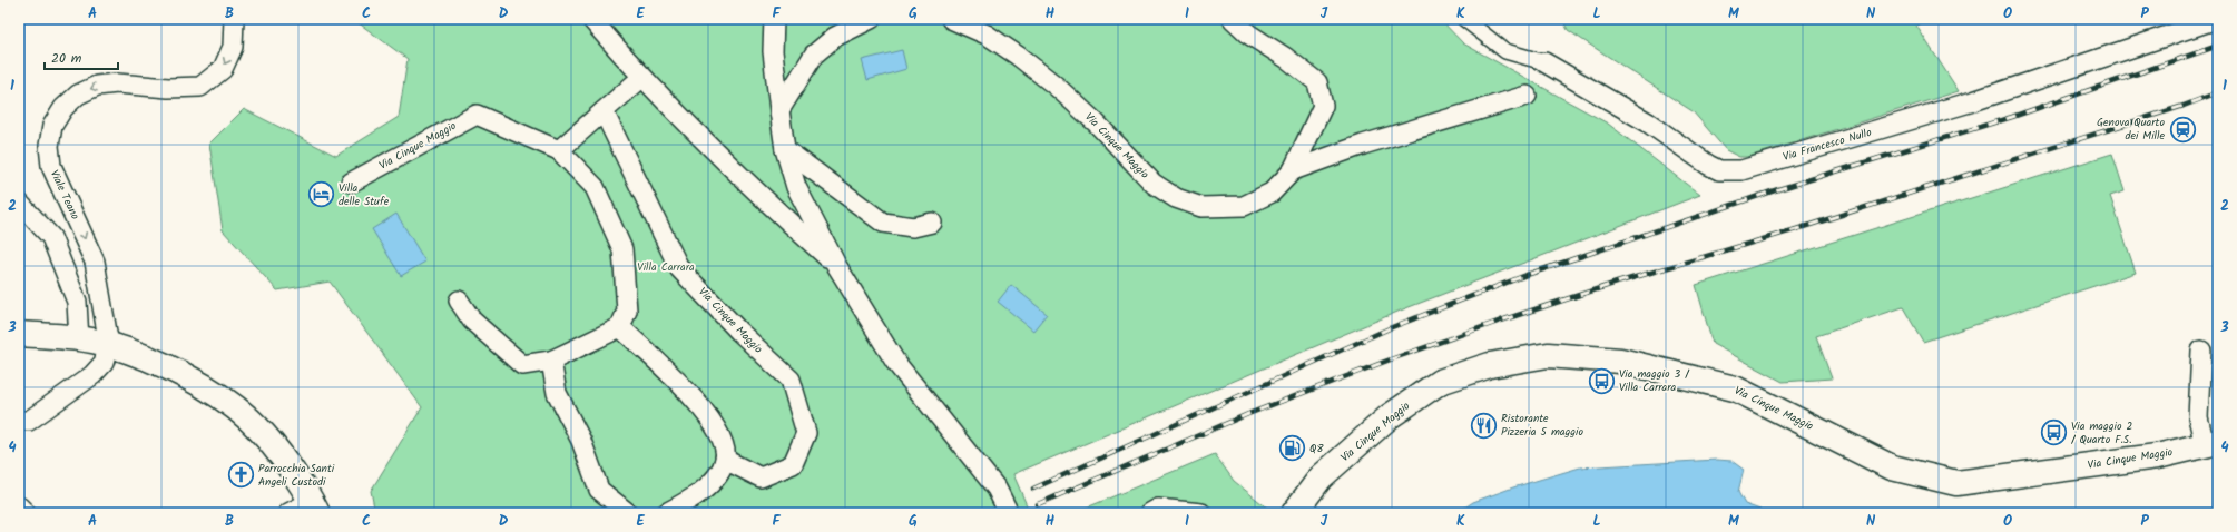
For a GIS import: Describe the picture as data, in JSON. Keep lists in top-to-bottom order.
{
  "streets": {
    "main road": ["Via Cinque Maggio"],
    "street": ["Via Francesco Nullo", "Viale Teano"]
  },
  "parks": ["Villa Carrara"],
  "places": {
    "station": ["Genova Quarto dei Mille"],
    "hotel": ["Villa delle Stufe"],
    "bus stop": ["Via maggio 3 / Villa Carrara", "Via maggio 2 / Quarto F.S."],
    "restaurant": ["Ristorante Pizzeria 5 maggio"],
    "fuel station": ["Q8"],
    "church": ["Parrocchia Santi Angeli Custodi"]
  },
  "scale_bar": "20 m",
  "grid": {
    "columns": [
      "A",
      "B",
      "C",
      "D",
      "E",
      "F",
      "G",
      "H",
      "I",
      "J",
      "K",
      "L",
      "M",
      "N",
      "O",
      "P"
    ],
    "rows": [
      "1",
      "2",
      "3",
      "4"
    ]
  }
}
